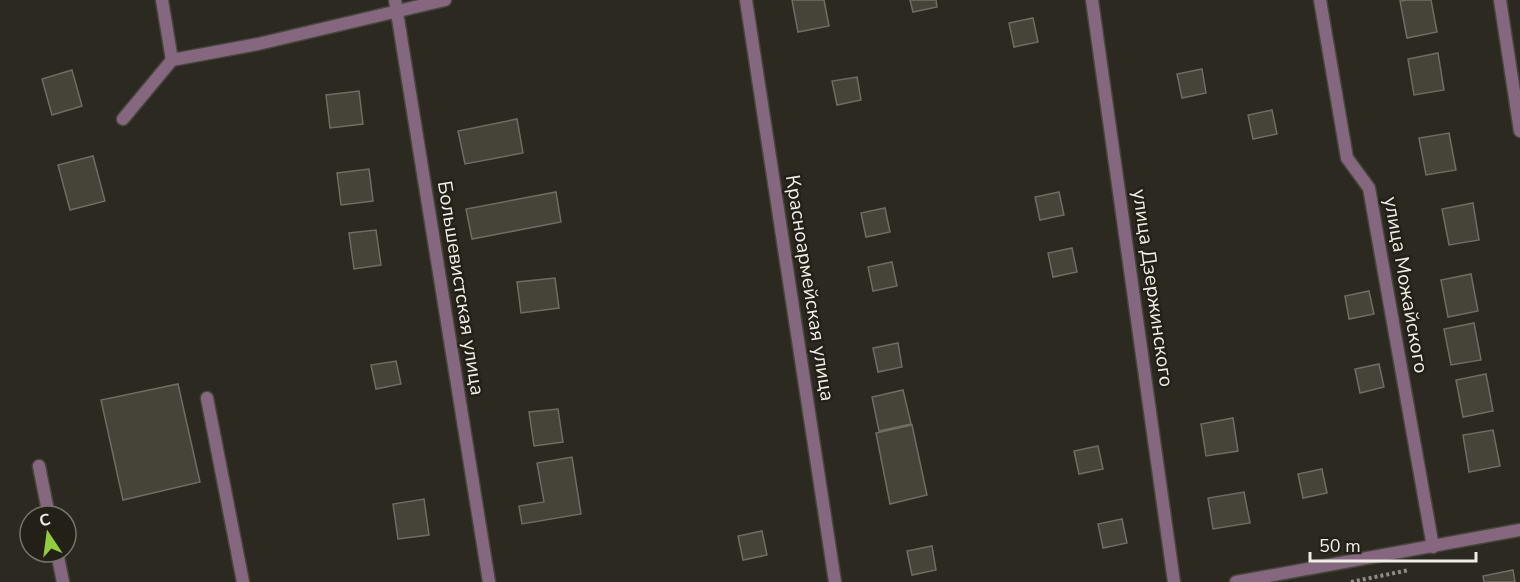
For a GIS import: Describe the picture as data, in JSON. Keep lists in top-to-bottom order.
{
  "streets": {
    "street": [
      "улица Можайского",
      "Большевистская улица",
      "Красноармейская улица",
      "улица Дзержинского"
    ]
  },
  "scale_bar": "50 m",
  "north": "top"
}
